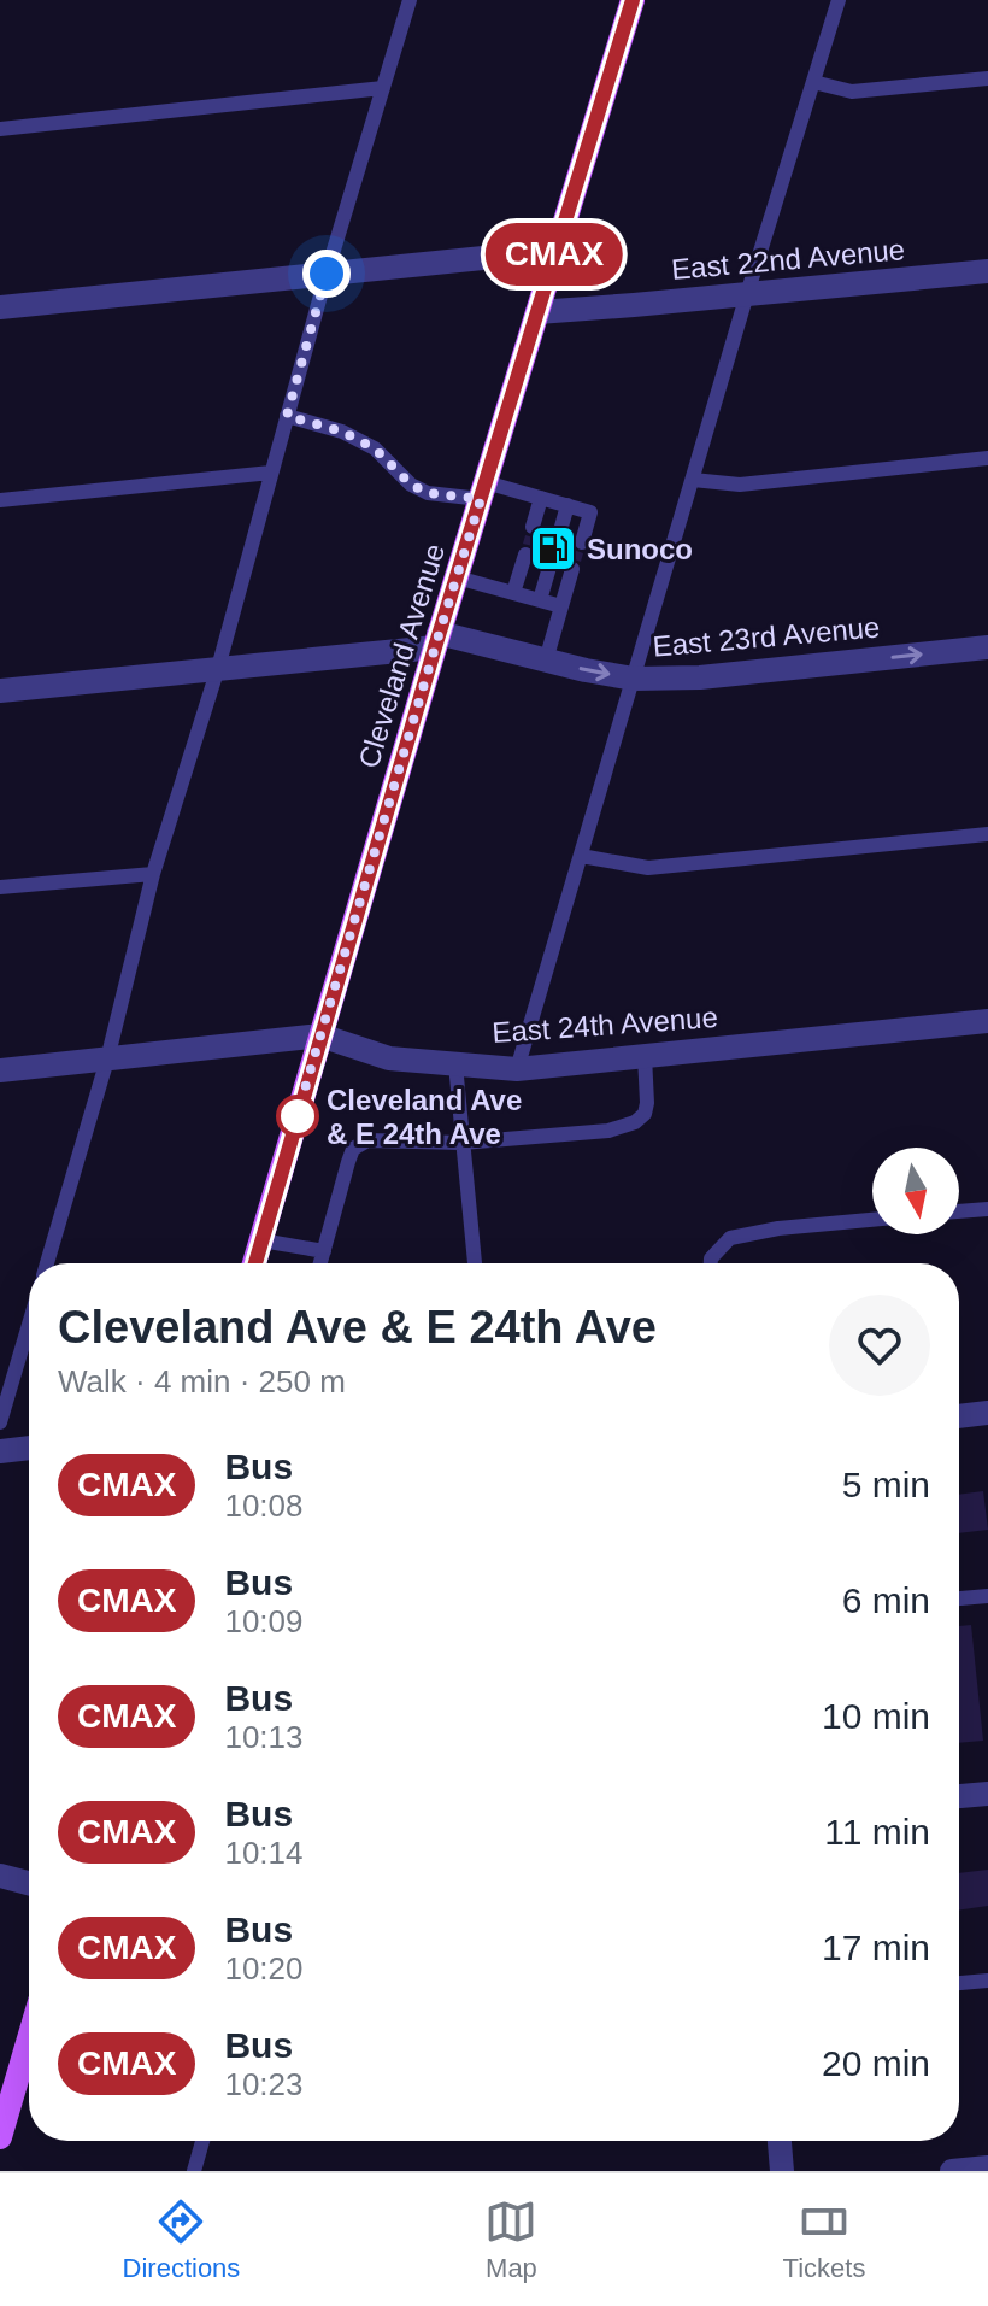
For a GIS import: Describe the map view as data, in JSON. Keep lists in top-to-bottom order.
{
  "streets": {
    "main road": ["Cleveland Avenue"],
    "street": ["East 22nd Avenue", "East 23rd Avenue", "East 24th Avenue"]
  },
  "crossings": [
    ["East 22nd Avenue", "Cleveland Avenue"],
    ["East 23rd Avenue", "Cleveland Avenue"],
    ["Cleveland Avenue", "East 24th Avenue"]
  ],
  "one_way": ["East 23rd Avenue"],
  "places": {
    "fuel station": ["Sunoco"],
    "other": ["Cleveland Ave & E 24th Ave"]
  },
  "lines": ["bus line CMAX"],
  "north": "bottom",
  "page": {
    "on_map": "CMAX",
    "heading": ["Cleveland Ave & E 24th Ave", "Walk · 4 min · 250 m"],
    "list": [
      {
        "mark": "CMAX",
        "name": "Bus",
        "note": "10:08",
        "value": "5 min"
      },
      {
        "mark": "CMAX",
        "name": "Bus",
        "note": "10:09",
        "value": "6 min"
      },
      {
        "mark": "CMAX",
        "name": "Bus",
        "note": "10:13",
        "value": "10 min"
      },
      {
        "mark": "CMAX",
        "name": "Bus",
        "note": "10:14",
        "value": "11 min"
      },
      {
        "mark": "CMAX",
        "name": "Bus",
        "note": "10:20",
        "value": "17 min"
      },
      {
        "mark": "CMAX",
        "name": "Bus",
        "note": "10:23",
        "value": "20 min"
      }
    ],
    "tabs": ["Directions", "Map", "Tickets"]
  }
}
